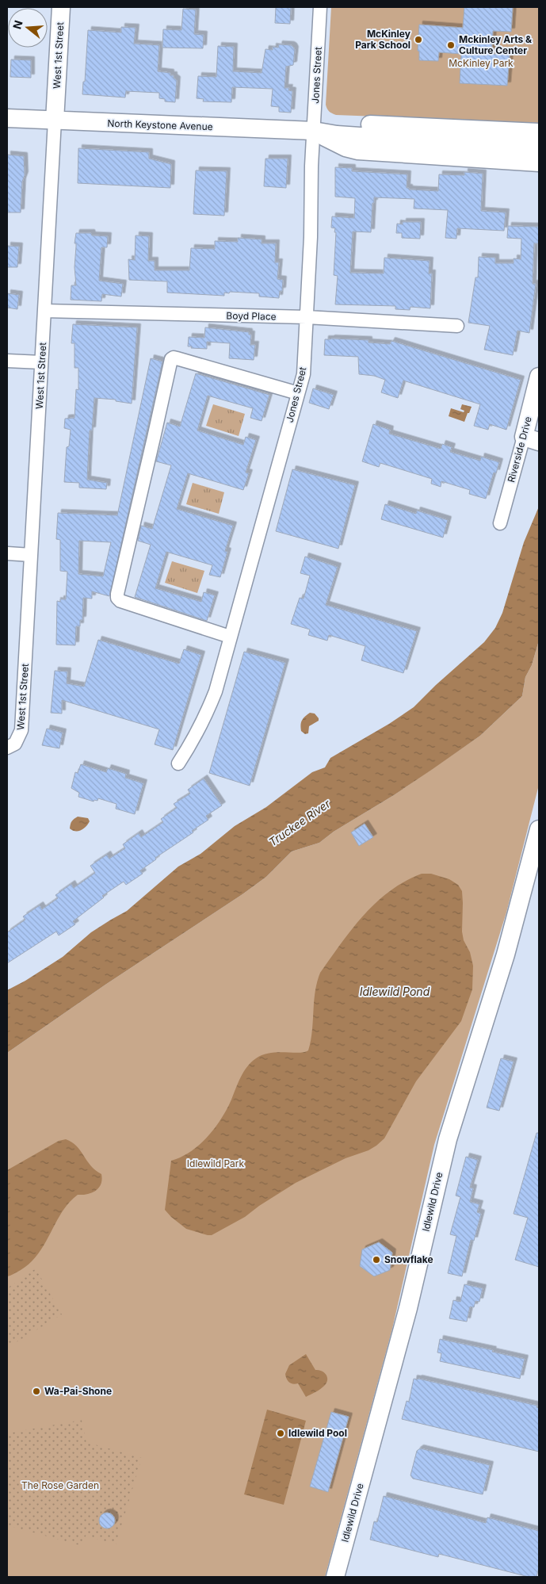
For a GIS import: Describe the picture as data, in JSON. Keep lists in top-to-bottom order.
{
  "streets": {
    "street": [
      "West 1st Street",
      "Jones Street",
      "North Keystone Avenue",
      "Boyd Place",
      "Riverside Drive",
      "Idlewild Drive"
    ]
  },
  "crossings": [
    ["West 1st Street", "North Keystone Avenue"],
    ["West 1st Street", "Boyd Place"],
    ["Jones Street", "North Keystone Avenue"],
    ["Jones Street", "Boyd Place"]
  ],
  "water": ["Truckee River", "Idlewild Pond"],
  "parks": ["McKinley Park", "Idlewild Park", "The Rose Garden"],
  "places": [
    "McKinley Park School",
    "Mckinley Arts & Culture Center",
    "Snowflake",
    "Wa-Pai-Shone",
    "Idlewild Pool"
  ],
  "north": "left"
}
